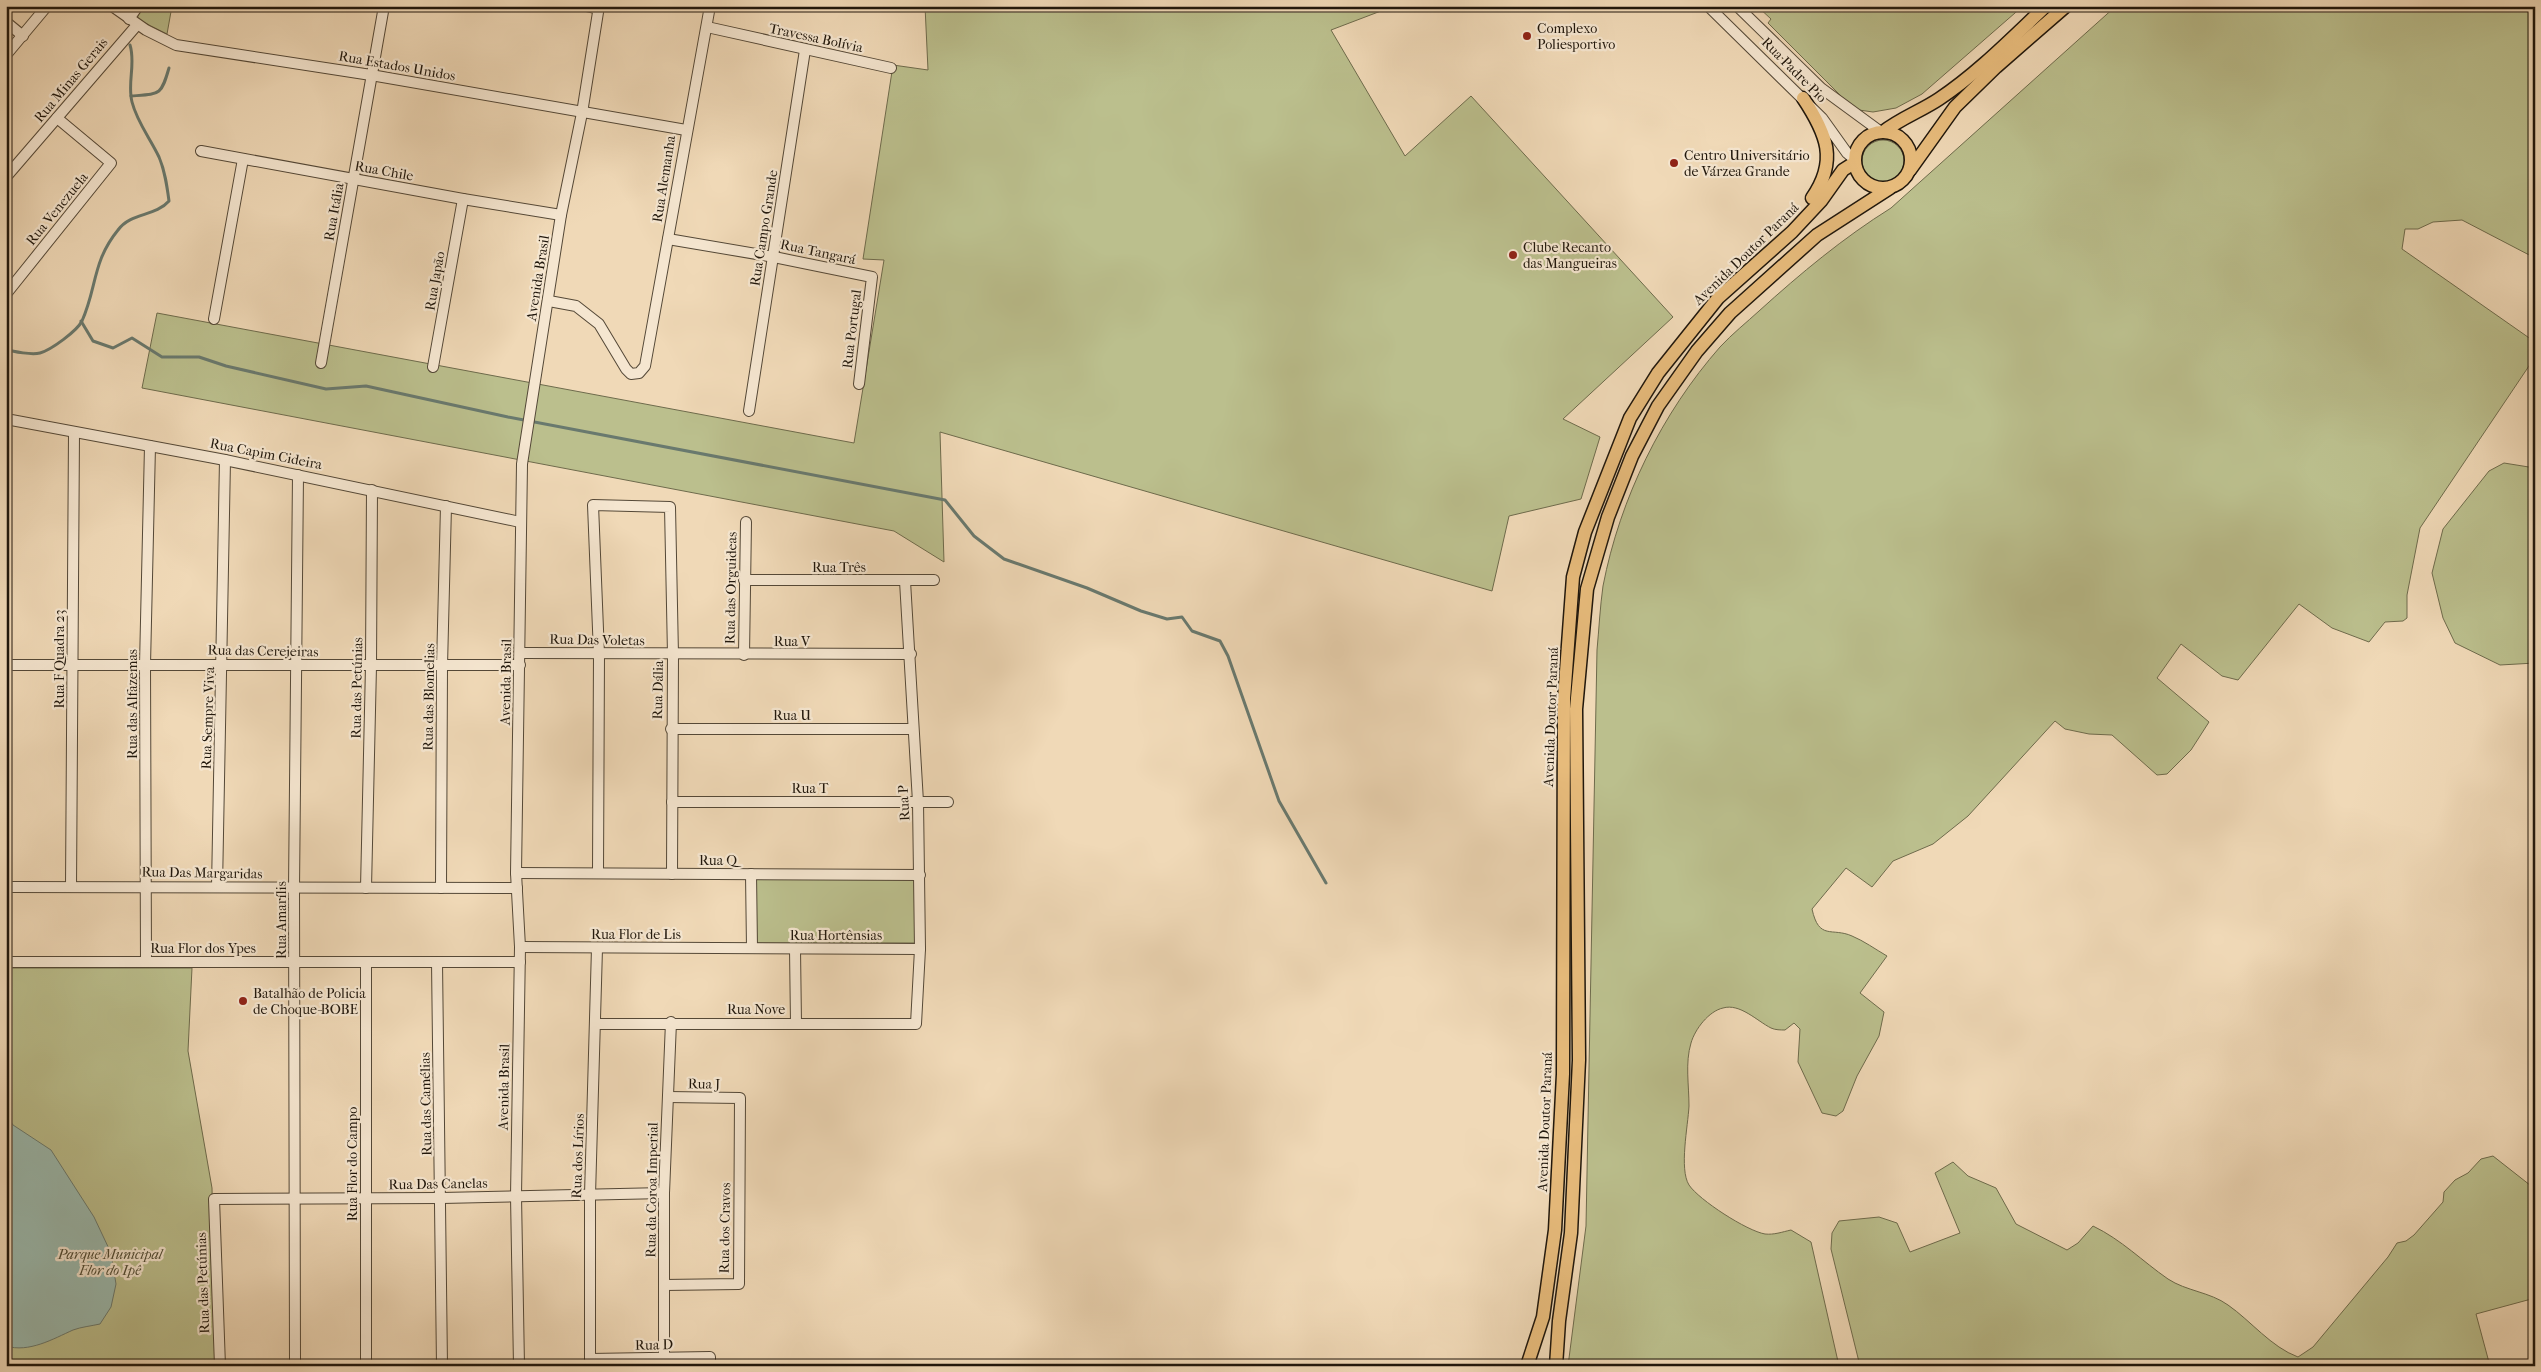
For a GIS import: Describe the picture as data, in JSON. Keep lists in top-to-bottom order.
{
  "streets": {
    "main road": ["Avenida Doutor Paraná"],
    "street": [
      "Travessa Bolívia",
      "Rua Estados Unidos",
      "Rua Padre Pio",
      "Rua Minas Gerais",
      "Rua Chile",
      "Rua Alemanha",
      "Rua Venezuela",
      "Rua Itália",
      "Rua Campo Grande",
      "Rua Tangará",
      "Avenida Brasil",
      "Rua Japão",
      "Rua Portugal",
      "Rua Capim Cideira",
      "Rua Três",
      "Rua das Orguideas",
      "Rua Das Voletas",
      "Rua V",
      "Rua das Cerejeiras",
      "Rua F Quadra 23",
      "Rua das Petúnias",
      "Rua Dália",
      "Rua das Blomelias",
      "Rua das Alfazemas",
      "Rua U",
      "Rua Sempre Viva",
      "Rua T",
      "Rua P",
      "Rua Q",
      "Rua Das Margaridas",
      "Rua Amarílis",
      "Rua Flor de Lis",
      "Rua Hortênsias",
      "Rua Flor dos Ypes",
      "Rua Nove",
      "Rua J",
      "Rua das Camélias",
      "Rua dos Lírios",
      "Rua Flor do Campo",
      "Rua Das Canelas",
      "Rua da Coroa Imperial",
      "Rua dos Cravos",
      "Rua D"
    ]
  },
  "crossings": [
    ["Travessa Bolívia", "Rua Alemanha"],
    ["Travessa Bolívia", "Rua Campo Grande"],
    ["Rua Estados Unidos", "Rua Minas Gerais"],
    ["Rua Estados Unidos", "Rua Alemanha"],
    ["Rua Estados Unidos", "Rua Itália"],
    ["Rua Estados Unidos", "Avenida Brasil"],
    ["Rua Padre Pio", "Avenida Doutor Paraná"],
    ["Rua Minas Gerais", "Rua Venezuela"],
    ["Rua Chile", "Rua Itália"],
    ["Rua Chile", "Avenida Brasil"],
    ["Rua Chile", "Rua Japão"],
    ["Rua Alemanha", "Rua Tangará"],
    ["Rua Alemanha", "Avenida Brasil"],
    ["Rua Campo Grande", "Rua Tangará"],
    ["Rua Tangará", "Rua Portugal"],
    ["Avenida Brasil", "Rua Capim Cideira"],
    ["Avenida Brasil", "Rua Das Voletas"],
    ["Avenida Brasil", "Rua das Cerejeiras"],
    ["Avenida Brasil", "Rua Q"],
    ["Avenida Brasil", "Rua Das Margaridas"],
    ["Avenida Brasil", "Rua Flor de Lis"],
    ["Avenida Brasil", "Rua Flor dos Ypes"],
    ["Avenida Brasil", "Rua Das Canelas"],
    ["Rua Capim Cideira", "Rua F Quadra 23"],
    ["Rua Capim Cideira", "Rua das Petúnias"],
    ["Rua Capim Cideira", "Rua das Blomelias"],
    ["Rua Capim Cideira", "Rua das Alfazemas"],
    ["Rua Capim Cideira", "Rua Sempre Viva"],
    ["Rua Capim Cideira", "Rua Amarílis"],
    ["Rua Três", "Rua das Orguideas"],
    ["Rua Três", "Rua P"],
    ["Rua das Orguideas", "Rua V"],
    ["Rua Das Voletas", "Rua V"],
    ["Rua Das Voletas", "Rua Dália"],
    ["Rua V", "Rua Dália"],
    ["Rua V", "Rua P"],
    ["Rua das Cerejeiras", "Rua F Quadra 23"],
    ["Rua das Cerejeiras", "Rua das Petúnias"],
    ["Rua das Cerejeiras", "Rua das Blomelias"],
    ["Rua das Cerejeiras", "Rua das Alfazemas"],
    ["Rua das Cerejeiras", "Rua Sempre Viva"],
    ["Rua das Cerejeiras", "Rua Amarílis"],
    ["Rua F Quadra 23", "Rua Das Margaridas"],
    ["Rua das Petúnias", "Rua Das Margaridas"],
    ["Rua das Petúnias", "Rua Das Canelas"],
    ["Rua Dália", "Rua U"],
    ["Rua Dália", "Rua T"],
    ["Rua Dália", "Rua Q"],
    ["Rua das Blomelias", "Rua Das Margaridas"],
    ["Rua das Alfazemas", "Rua Das Margaridas"],
    ["Rua das Alfazemas", "Rua Flor dos Ypes"],
    ["Rua U", "Rua P"],
    ["Rua Sempre Viva", "Rua Das Margaridas"],
    ["Rua T", "Rua P"],
    ["Rua P", "Rua Q"],
    ["Rua P", "Rua Hortênsias"],
    ["Rua P", "Rua Nove"],
    ["Rua Das Margaridas", "Rua Amarílis"],
    ["Rua Amarílis", "Rua Flor dos Ypes"],
    ["Rua Amarílis", "Rua Das Canelas"],
    ["Rua Flor de Lis", "Rua Hortênsias"],
    ["Rua Flor de Lis", "Rua dos Lírios"],
    ["Rua Flor dos Ypes", "Rua das Camélias"],
    ["Rua Flor dos Ypes", "Rua Flor do Campo"],
    ["Rua Nove", "Rua dos Lírios"],
    ["Rua Nove", "Rua da Coroa Imperial"],
    ["Rua J", "Rua da Coroa Imperial"],
    ["Rua J", "Rua dos Cravos"],
    ["Rua das Camélias", "Rua Das Canelas"],
    ["Rua dos Lírios", "Rua Das Canelas"],
    ["Rua dos Lírios", "Rua D"],
    ["Rua Flor do Campo", "Rua Das Canelas"],
    ["Rua Das Canelas", "Rua da Coroa Imperial"],
    ["Rua da Coroa Imperial", "Rua dos Cravos"],
    ["Rua da Coroa Imperial", "Rua D"]
  ],
  "parks": ["Parque Municipal Flor do Ipê"],
  "places": [
    "Complexo Poliesportivo",
    "Centro Universitário de Várzea Grande",
    "Clube Recanto das Mangueiras",
    "Batalhão de Policia de Choque-BOBE"
  ]
}
